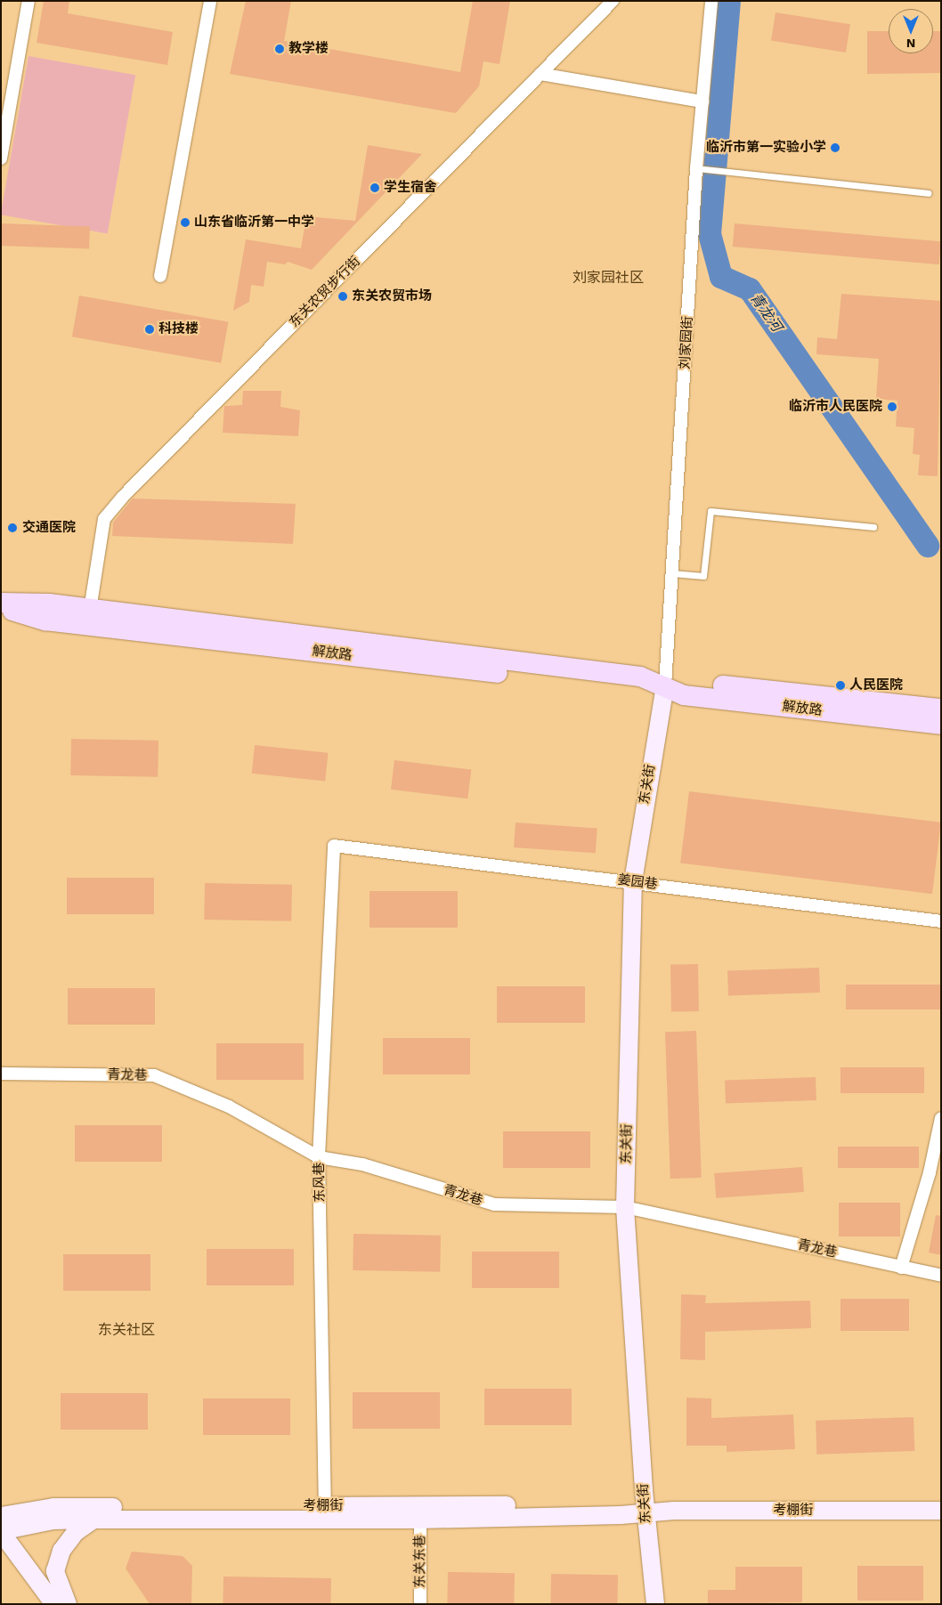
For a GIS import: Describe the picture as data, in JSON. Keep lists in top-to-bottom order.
{
  "streets": {
    "main road": ["解放路"],
    "street": [
      "东关农贸步行街",
      "刘家园街",
      "东关街",
      "姜园巷",
      "青龙巷",
      "东风巷",
      "考棚街",
      "东关东巷"
    ]
  },
  "crossings": [
    ["东关农贸步行街", "解放路"],
    ["刘家园街", "解放路"],
    ["刘家园街", "东关街"],
    ["解放路", "东关街"],
    ["东关街", "姜园巷"],
    ["东关街", "青龙巷"],
    ["东关街", "考棚街"],
    ["姜园巷", "东风巷"],
    ["青龙巷", "东风巷"],
    ["东风巷", "考棚街"],
    ["考棚街", "东关东巷"]
  ],
  "districts": ["刘家园社区", "东关社区"],
  "water": ["青龙河"],
  "places": [
    "教学楼",
    "临沂市第一实验小学",
    "学生宿舍",
    "山东省临沂第一中学",
    "东关农贸市场",
    "科技楼",
    "临沂市人民医院",
    "交通医院",
    "人民医院"
  ],
  "north": "bottom"
}
